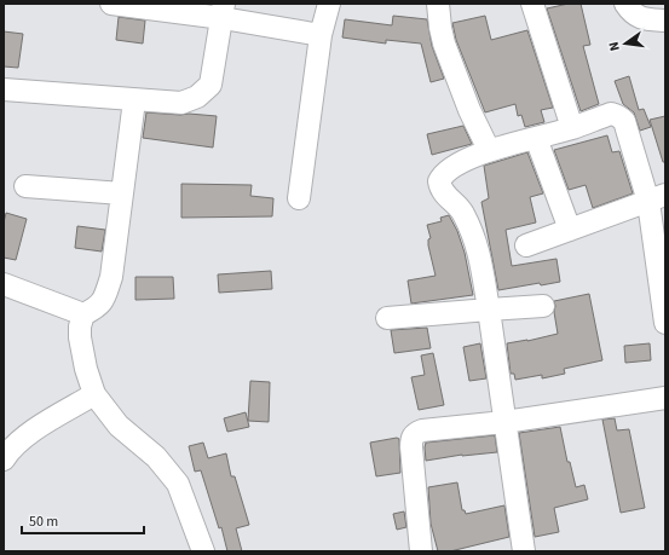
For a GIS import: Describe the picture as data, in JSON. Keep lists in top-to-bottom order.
{
  "scale_bar": "50 m",
  "north": "left"
}
